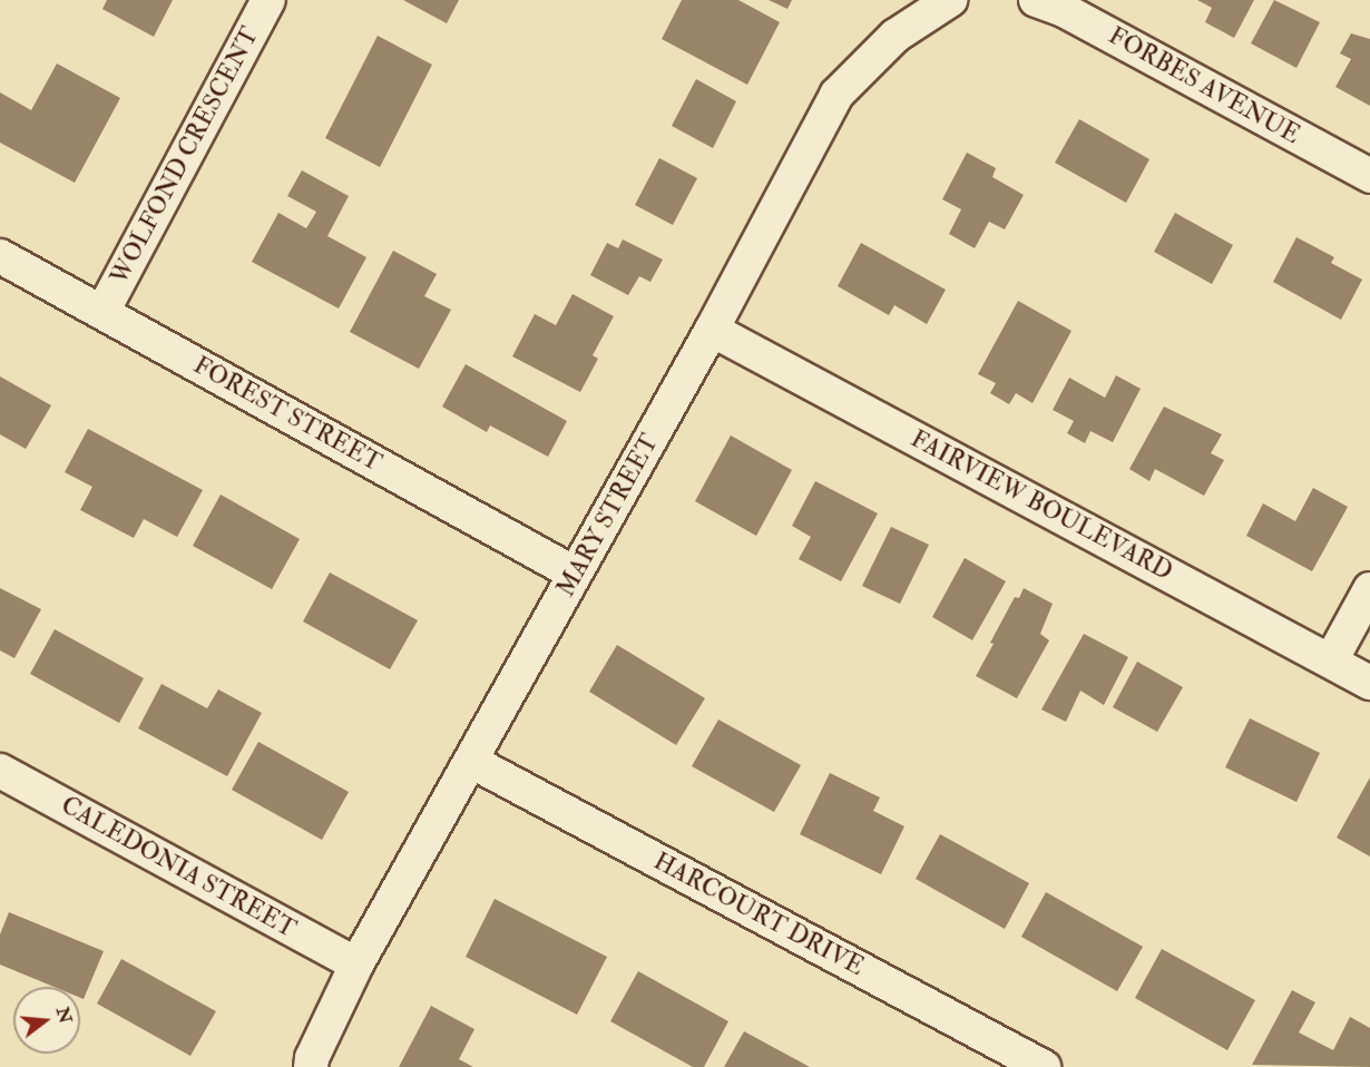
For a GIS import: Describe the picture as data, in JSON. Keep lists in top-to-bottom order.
{
  "streets": {
    "street": [
      "FORBES AVENUE",
      "WOLFOND CRESCENT",
      "FOREST STREET",
      "FAIRVIEW BOULEVARD",
      "MARY STREET",
      "CALEDONIA STREET",
      "HARCOURT DRIVE"
    ]
  },
  "crossings": [
    ["WOLFOND CRESCENT", "FOREST STREET"],
    ["FOREST STREET", "MARY STREET"],
    ["FAIRVIEW BOULEVARD", "MARY STREET"],
    ["MARY STREET", "CALEDONIA STREET"],
    ["MARY STREET", "HARCOURT DRIVE"]
  ],
  "north": "right"
}
